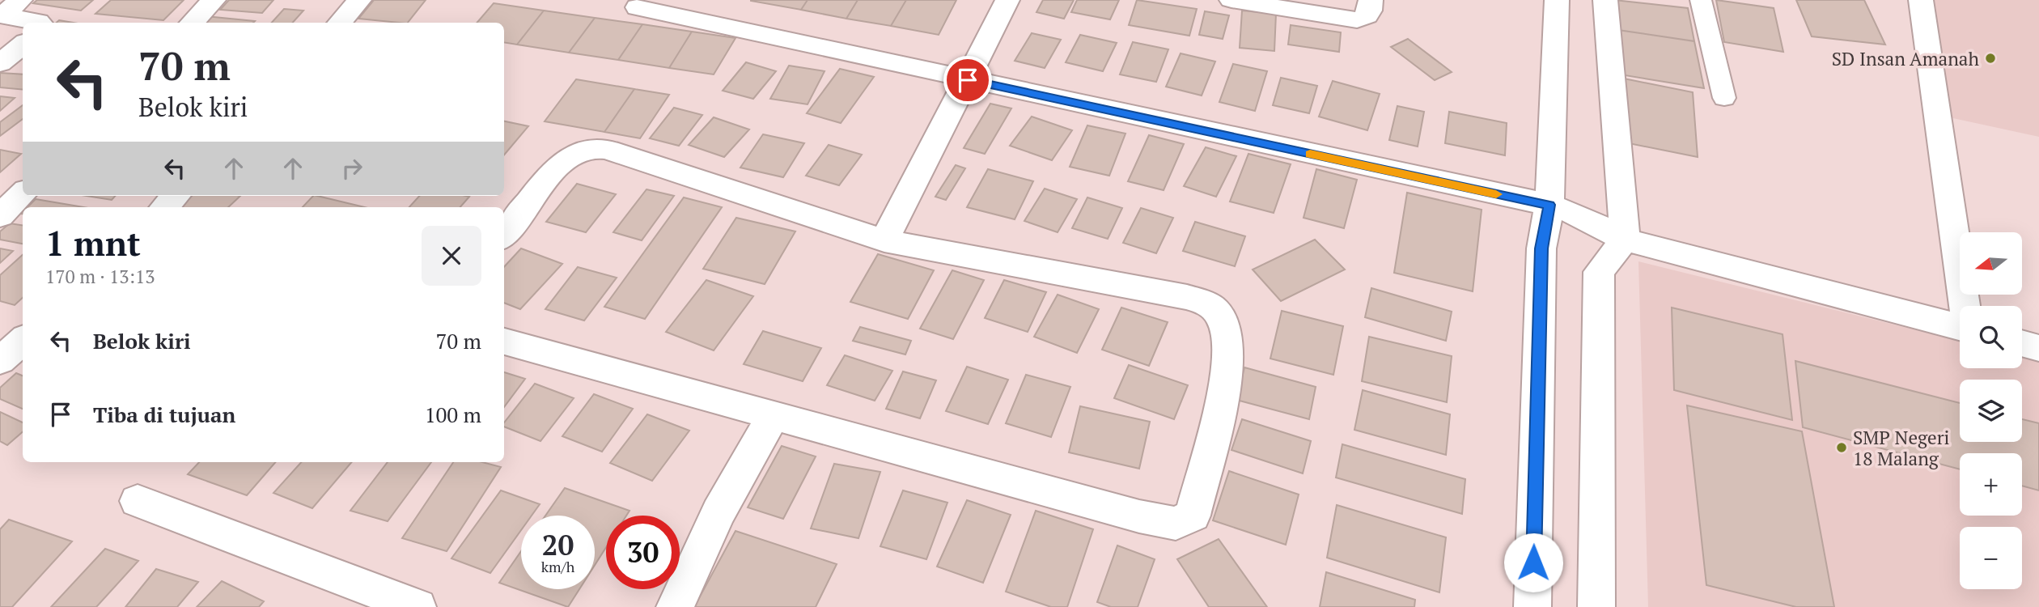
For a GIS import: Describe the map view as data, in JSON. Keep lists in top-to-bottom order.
{
  "places": ["SD Insan Amanah", "SMP Negeri 18 Malang"],
  "north": "left",
  "page": {
    "turn": ["70 m", "Belok kiri"],
    "heading": ["1 mnt", "170 m · 13:13"],
    "map_buttons": ["+", "−"],
    "list": [
      {
        "name": "Belok kiri",
        "value": "70 m"
      },
      {
        "name": "Tiba di tujuan",
        "value": "100 m"
      }
    ],
    "speed": "20 km/h",
    "limit": "30"
  }
}
